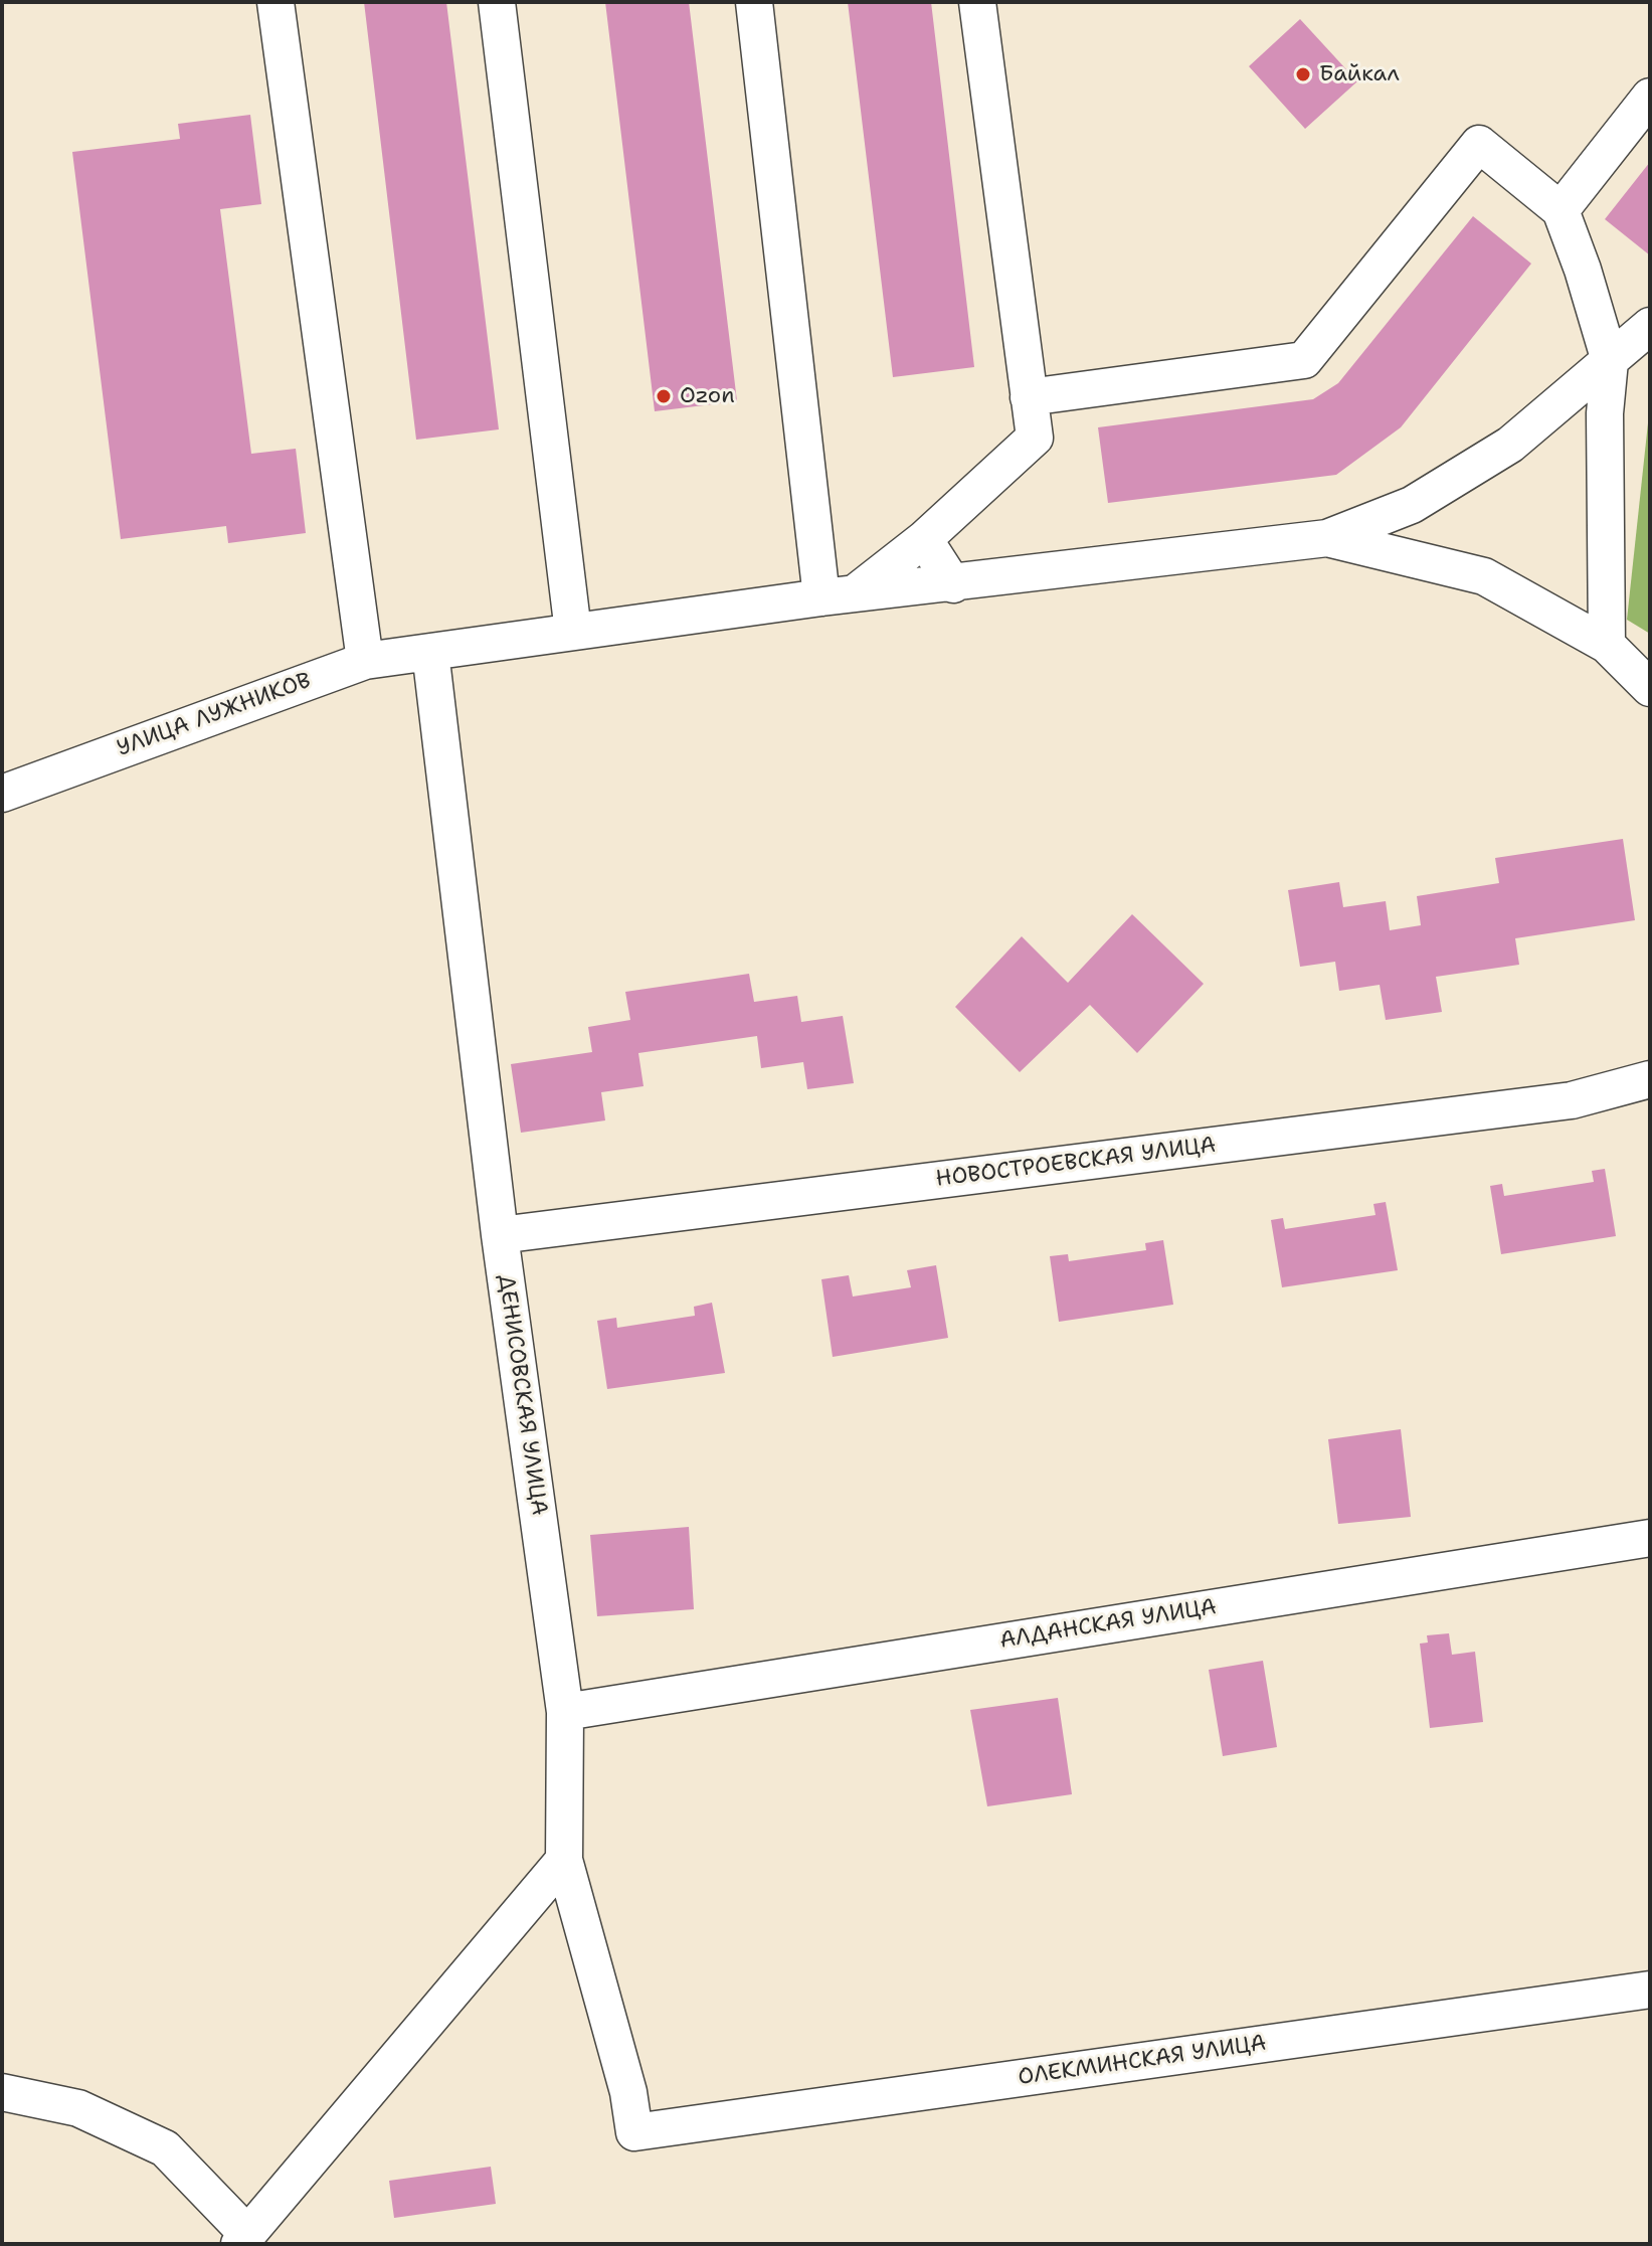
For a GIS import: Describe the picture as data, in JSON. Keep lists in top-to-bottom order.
{
  "streets": {
    "street": [
      "УЛИЦА ЛУЖНИКОВ",
      "НОВОСТРОЕВСКАЯ УЛИЦА",
      "ДЕНИСОВСКАЯ УЛИЦА",
      "АЛДАНСКАЯ УЛИЦА",
      "ОЛЕКМИНСКАЯ УЛИЦА"
    ]
  },
  "crossings": [
    ["УЛИЦА ЛУЖНИКОВ", "ДЕНИСОВСКАЯ УЛИЦА"],
    ["НОВОСТРОЕВСКАЯ УЛИЦА", "ДЕНИСОВСКАЯ УЛИЦА"],
    ["ДЕНИСОВСКАЯ УЛИЦА", "АЛДАНСКАЯ УЛИЦА"],
    ["ДЕНИСОВСКАЯ УЛИЦА", "ОЛЕКМИНСКАЯ УЛИЦА"]
  ],
  "places": ["Байкал", "Ozon"]
}
